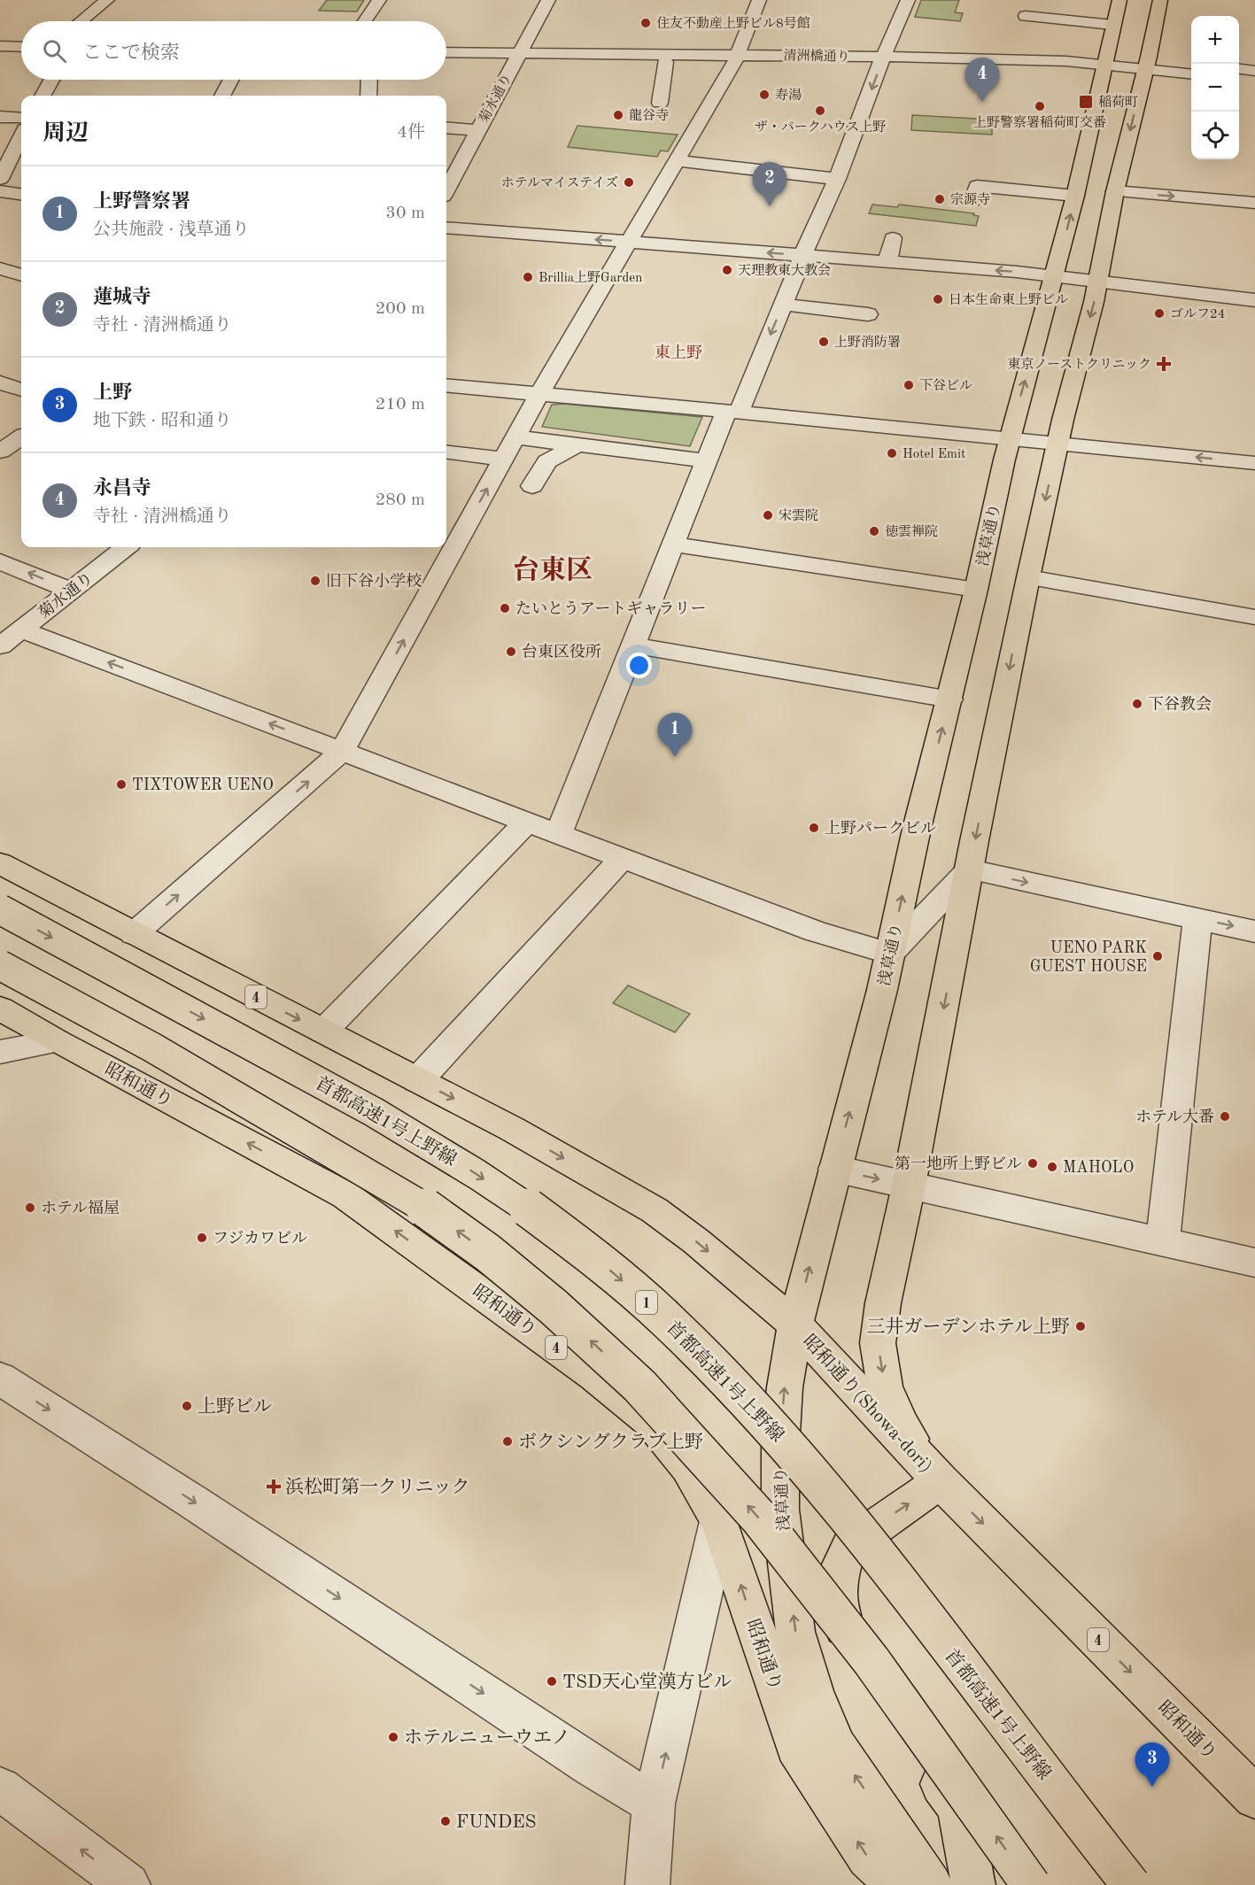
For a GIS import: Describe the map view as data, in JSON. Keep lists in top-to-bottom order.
{
  "streets": {
    "main road": [
      "浅草通り",
      "4",
      "昭和通り",
      "首都高速1号上野線",
      "1",
      "昭和通り(Showa-dori)"
    ],
    "street": ["清洲橋通り", "菊水通り"]
  },
  "crossings": [
    ["清洲橋通り", "菊水通り"],
    ["清洲橋通り", "浅草通り"],
    ["浅草通り", "4"],
    ["浅草通り", "昭和通り(Showa-dori)"],
    ["4", "昭和通り(Showa-dori)"],
    ["昭和通り", "昭和通り(Showa-dori)"]
  ],
  "districts": ["東上野", "台東区"],
  "places": {
    "other": [
      "住友不動産上野ビル8号館",
      "寿湯",
      "上野警察署稲荷町交番",
      "ザ・パークハウス上野",
      "龍谷寺",
      "ホテルマイステイズ",
      "宗源寺",
      "天理教東大教会",
      "Brillia上野Garden",
      "日本生命東上野ビル",
      "ゴルフ24",
      "上野消防署",
      "下谷ビル",
      "Hotel Emit",
      "宋雲院",
      "徳雲禅院",
      "旧下谷小学校",
      "たいとうアートギャラリー",
      "台東区役所",
      "下谷教会",
      "TIXTOWER UENO",
      "上野パークビル",
      "UENO PARK GUEST HOUSE",
      "ホテル大番",
      "第一地所上野ビル",
      "MAHOLO",
      "ホテル福屋",
      "フジカワビル",
      "三井ガーデンホテル上野",
      "上野ビル",
      "ボクシングクラブ上野",
      "TSD天心堂漢方ビル",
      "ホテルニューウエノ",
      "FUNDES"
    ],
    "transit": ["稲荷町"],
    "health": ["東京ノーストクリニック", "浜松町第一クリニック"]
  },
  "page": {
    "map_buttons": ["+", "−"],
    "search": "ここで検索",
    "pins": [
      "4",
      "2",
      "1",
      "3"
    ],
    "heading": ["周辺", "4件"],
    "list": [
      {
        "mark": "1",
        "name": "上野警察署",
        "note": "公共施設 · 浅草通り",
        "value": "30 m"
      },
      {
        "mark": "2",
        "name": "蓮城寺",
        "note": "寺社 · 清洲橋通り",
        "value": "200 m"
      },
      {
        "mark": "3",
        "name": "上野",
        "note": "地下鉄 · 昭和通り",
        "value": "210 m"
      },
      {
        "mark": "4",
        "name": "永昌寺",
        "note": "寺社 · 清洲橋通り",
        "value": "280 m"
      }
    ]
  }
}
